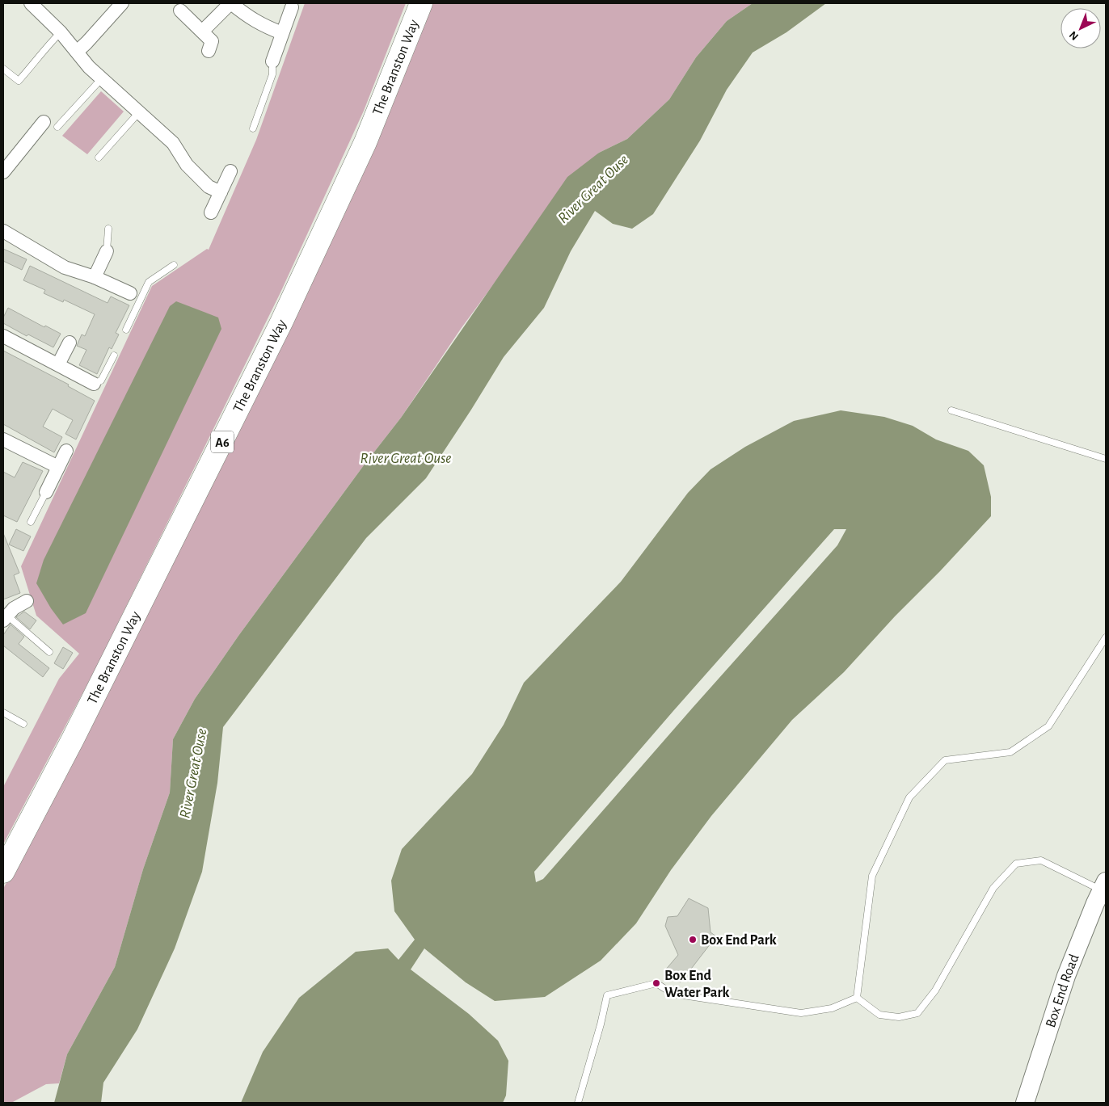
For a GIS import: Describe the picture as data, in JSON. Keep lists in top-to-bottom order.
{
  "streets": {
    "highway": ["The Branston Way", "A6"],
    "street": ["Box End Road"]
  },
  "water": ["River Great Ouse"],
  "places": ["Box End Park", "Box End Water Park"],
  "north": "bottom left"
}
